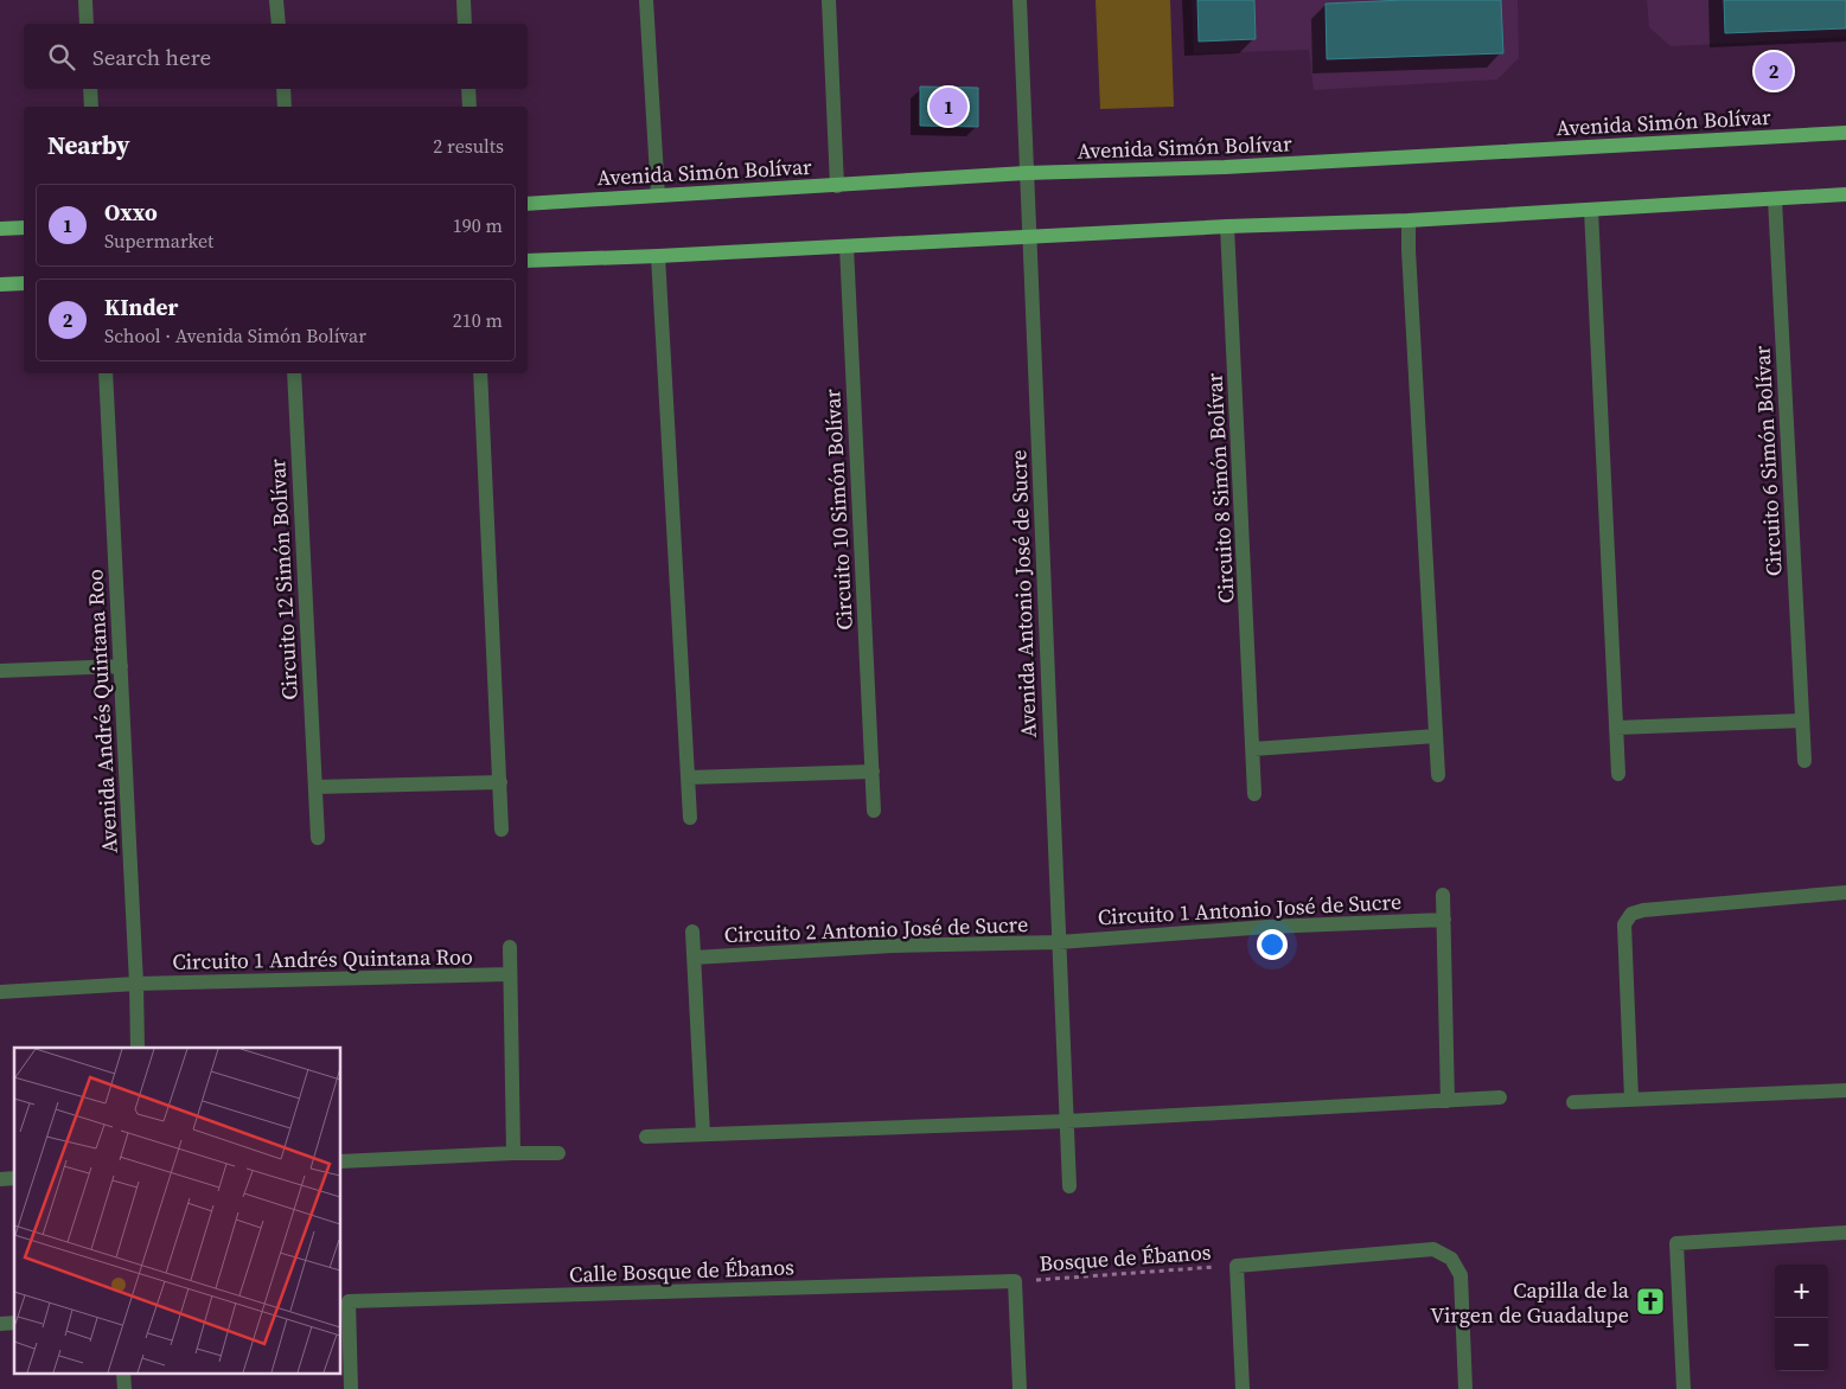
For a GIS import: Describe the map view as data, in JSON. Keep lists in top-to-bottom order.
{
  "streets": {
    "main road": ["Avenida Simón Bolívar"],
    "street": [
      "Circuito 6 Simón Bolívar",
      "Circuito 8 Simón Bolívar",
      "Circuito 10 Simón Bolívar",
      "Circuito 12 Simón Bolívar",
      "Avenida Antonio José de Sucre",
      "Avenida Andrés Quintana Roo",
      "Circuito 1 Antonio José de Sucre",
      "Circuito 2 Antonio José de Sucre",
      "Circuito 1 Andrés Quintana Roo",
      "Calle Bosque de Ébanos"
    ],
    "path": ["Bosque de Ébanos"]
  },
  "crossings": [
    ["Avenida Simón Bolívar", "Avenida Antonio José de Sucre"],
    ["Avenida Antonio José de Sucre", "Circuito 1 Antonio José de Sucre"],
    ["Avenida Antonio José de Sucre", "Circuito 2 Antonio José de Sucre"],
    ["Avenida Andrés Quintana Roo", "Circuito 1 Andrés Quintana Roo"],
    ["Circuito 1 Antonio José de Sucre", "Circuito 2 Antonio José de Sucre"],
    ["Bosque de Ébanos", "Calle Bosque de Ébanos"]
  ],
  "places": {
    "church": ["Capilla de la Virgen de Guadalupe"]
  },
  "page": {
    "search": "Search here",
    "pins": ["2", "1"],
    "heading": ["Nearby", "2 results"],
    "list": [
      {
        "mark": "1",
        "name": "Oxxo",
        "note": "Supermarket",
        "value": "190 m"
      },
      {
        "mark": "2",
        "name": "KInder",
        "note": "School · Avenida Simón Bolívar",
        "value": "210 m"
      }
    ],
    "map_buttons": ["+", "−"]
  }
}
